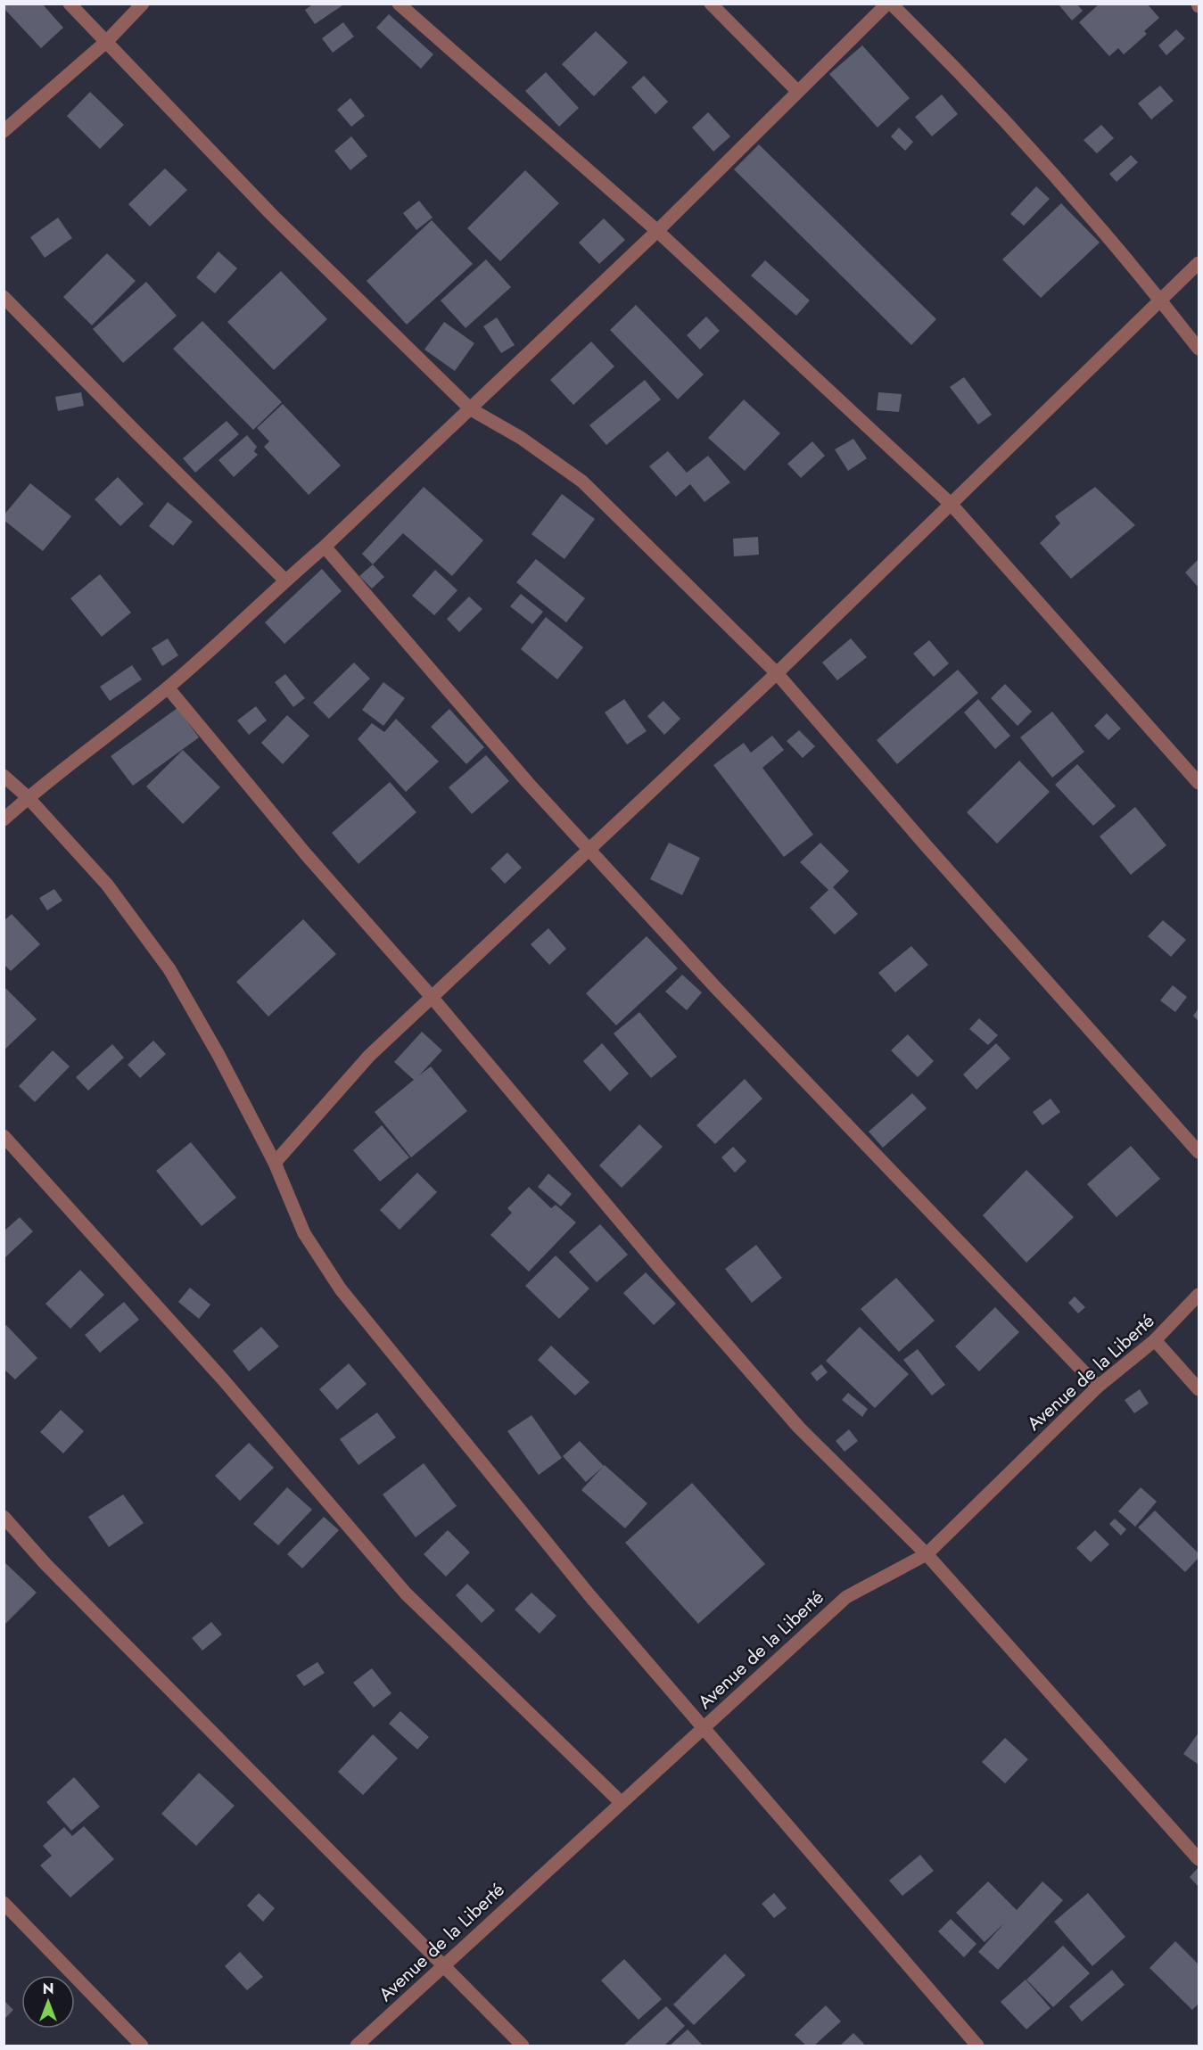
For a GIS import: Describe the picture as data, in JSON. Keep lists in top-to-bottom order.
{
  "streets": {
    "street": ["Avenue de la Liberté"]
  },
  "north": "top"
}
